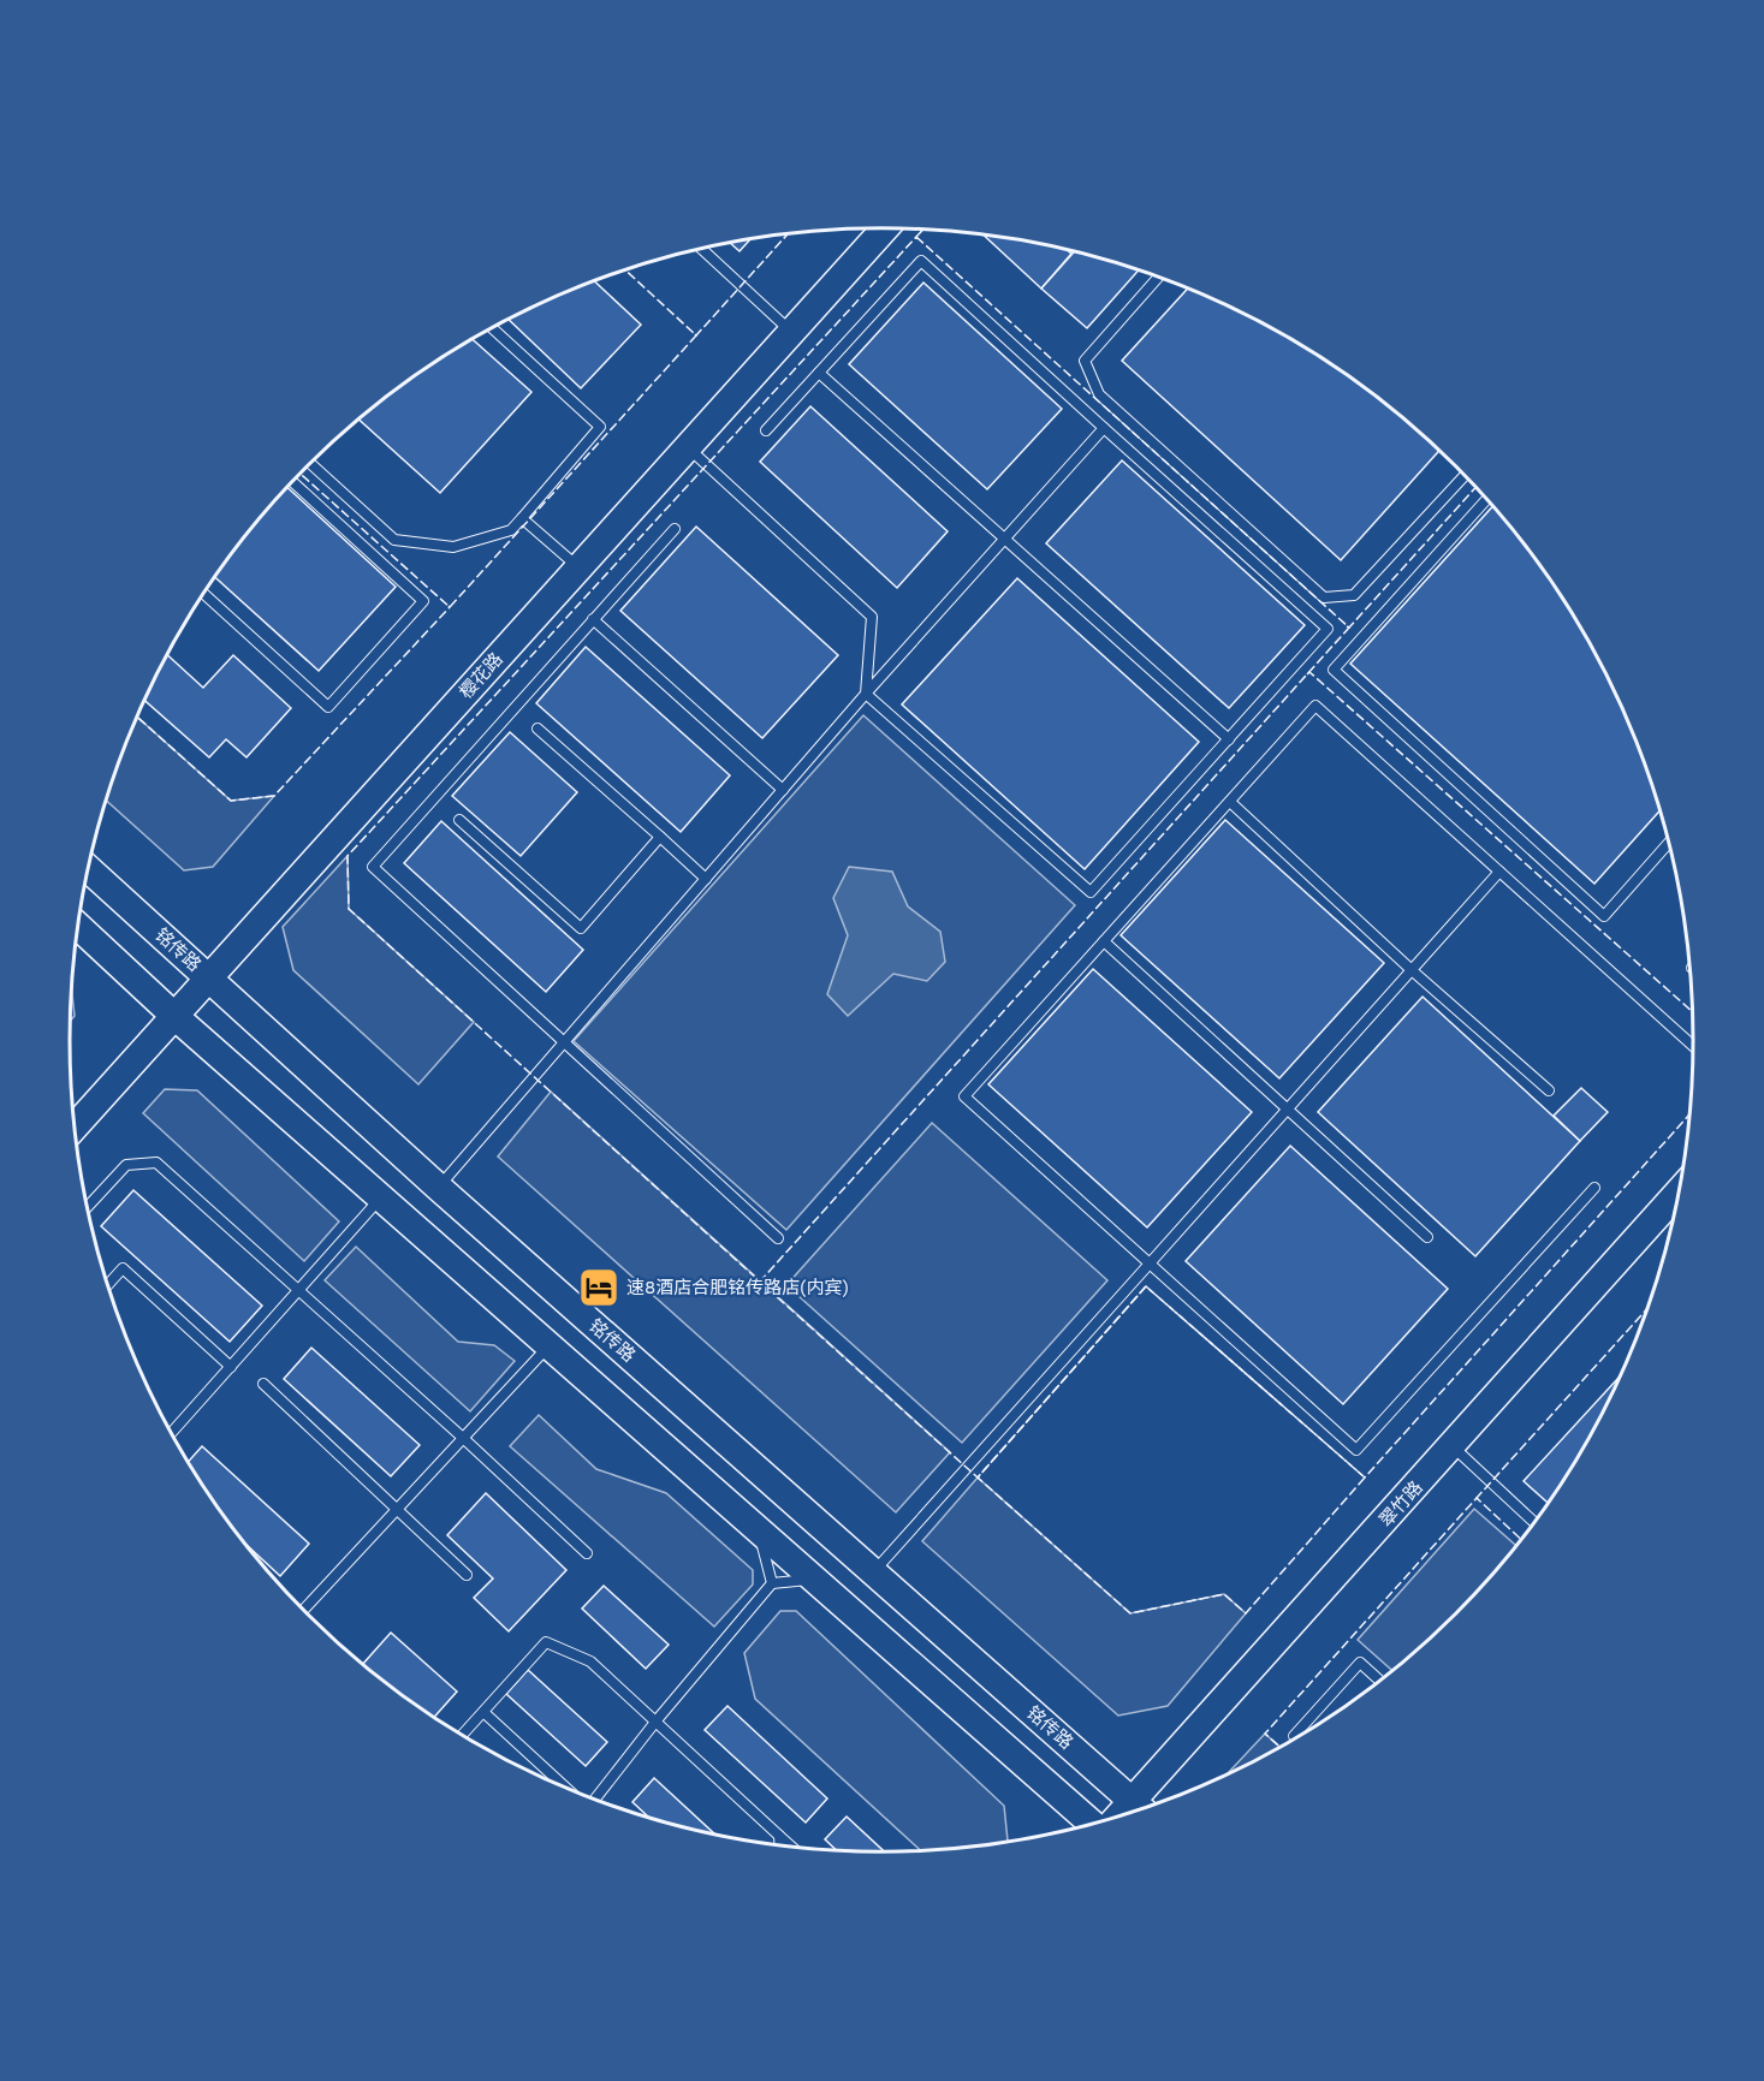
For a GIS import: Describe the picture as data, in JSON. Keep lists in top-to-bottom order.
{
  "streets": {
    "main road": ["樱花路", "铭传路", "翠竹路"]
  },
  "crossings": [
    ["樱花路", "铭传路"],
    ["铭传路", "翠竹路"]
  ],
  "places": {
    "hotel": ["速8酒店合肥铭传路店(内宾)"]
  }
}
